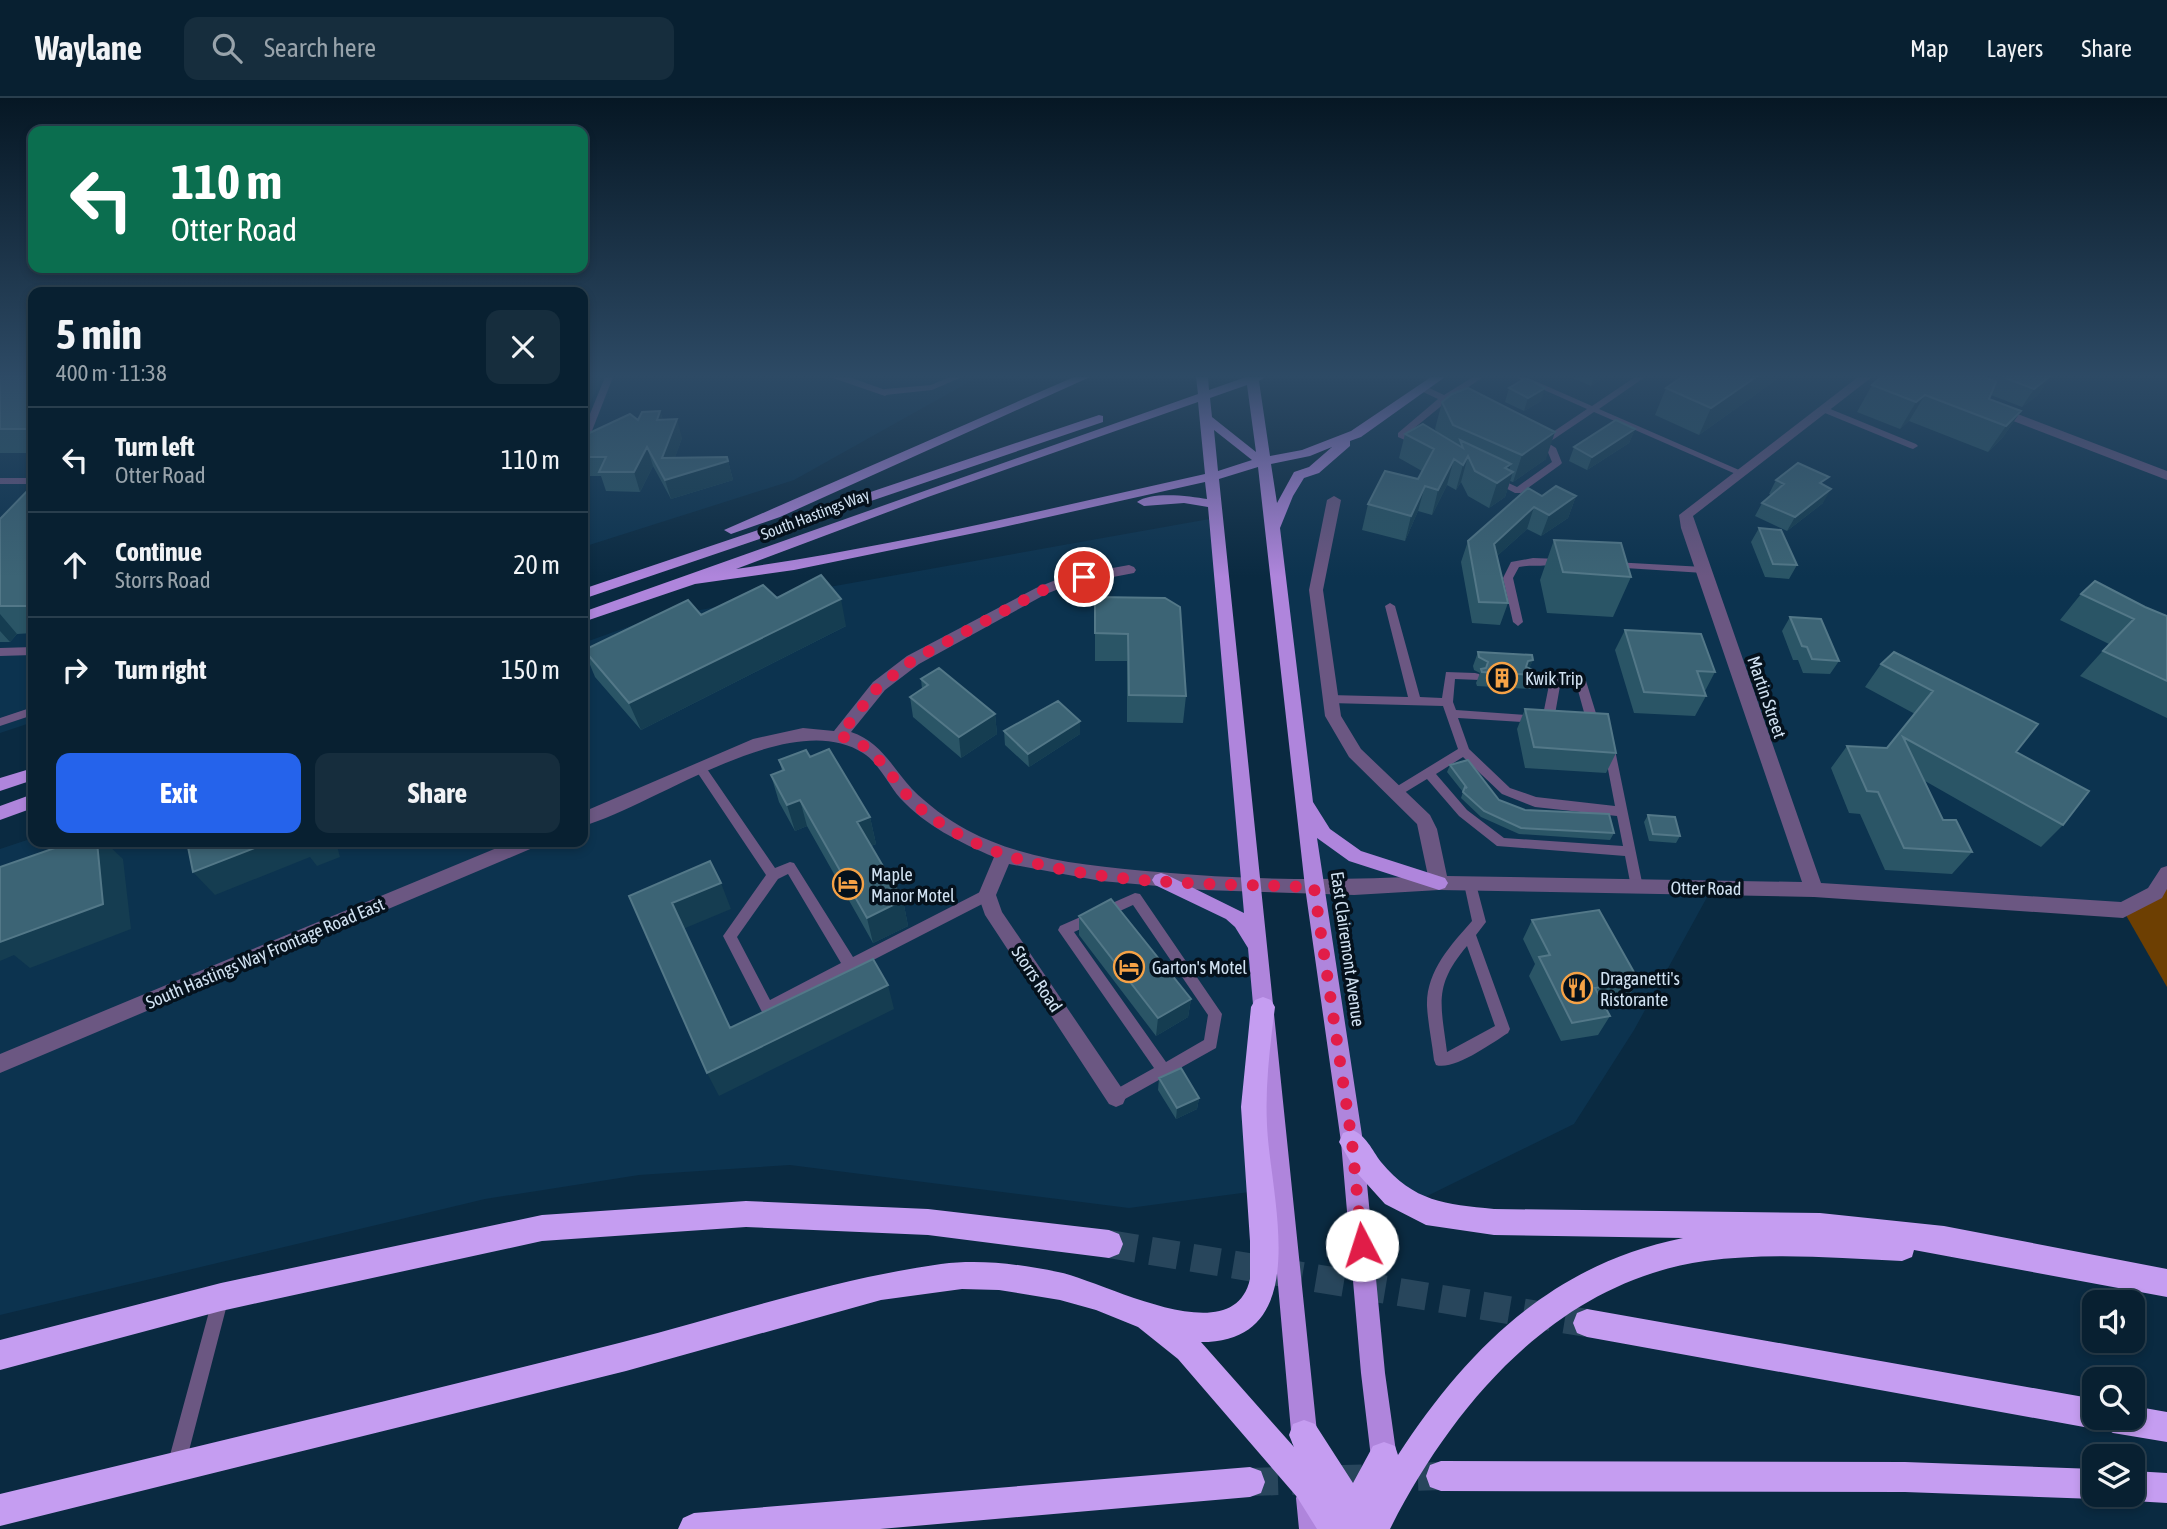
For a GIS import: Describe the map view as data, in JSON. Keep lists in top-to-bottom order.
{
  "streets": {
    "main road": ["South Hastings Way", "East Clairemont Avenue"],
    "street": [
      "Martin Street",
      "Otter Road",
      "South Hastings Way Frontage Road East",
      "Storrs Road"
    ]
  },
  "crossings": [
    ["Martin Street", "Otter Road"],
    ["Otter Road", "East Clairemont Avenue"]
  ],
  "places": {
    "building": ["Kwik Trip"],
    "hotel": ["Maple Manor Motel", "Garton's Motel"],
    "restaurant": ["Draganetti's Ristorante"]
  },
  "page": {
    "header": "Waylane",
    "search": "Search here",
    "nav": ["Map", "Layers", "Share"],
    "turn": ["110 m", "Otter Road"],
    "heading": ["5 min", "400 m · 11:38"],
    "list": [
      {
        "name": "Turn left",
        "note": "Otter Road",
        "value": "110 m"
      },
      {
        "name": "Continue",
        "note": "Storrs Road",
        "value": "20 m"
      },
      {
        "name": "Turn right",
        "value": "150 m"
      }
    ],
    "buttons": ["Exit", "Share"]
  }
}
